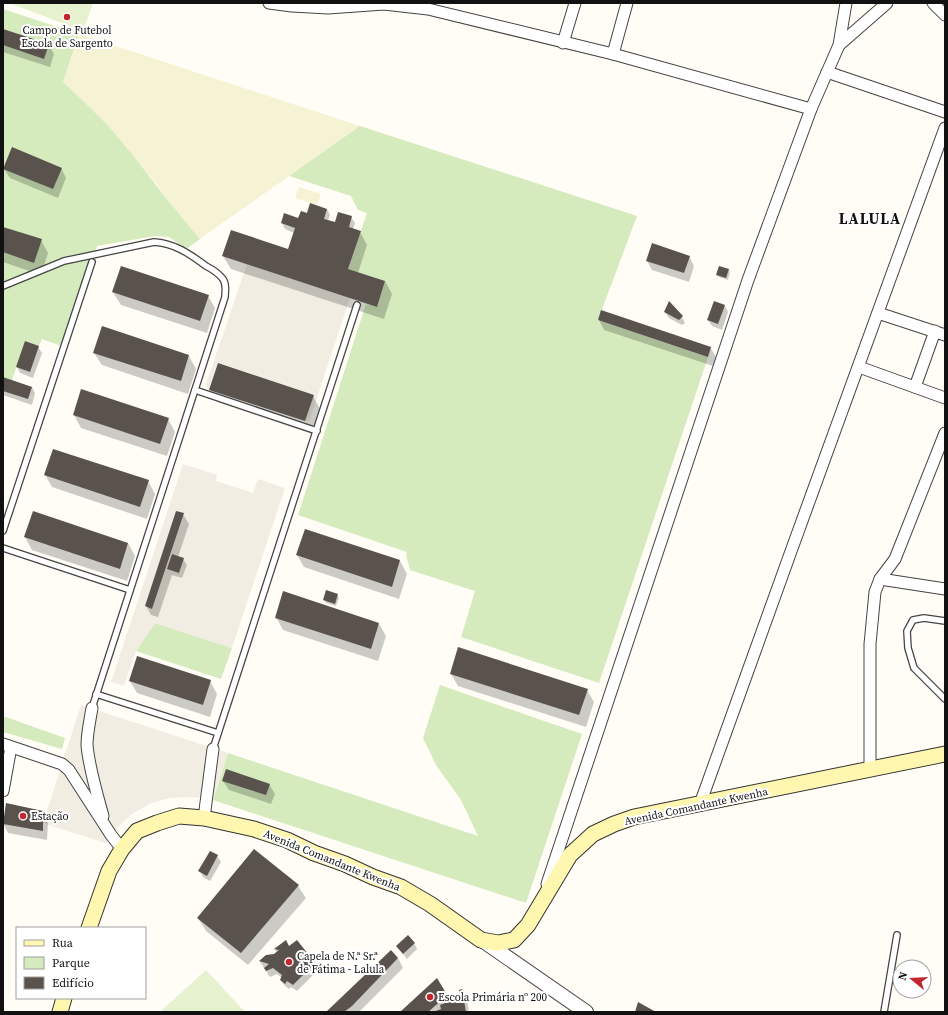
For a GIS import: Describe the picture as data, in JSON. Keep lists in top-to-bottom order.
{
  "streets": {
    "main road": ["Avenida Comandante Kwenha"]
  },
  "districts": ["LALULA"],
  "places": [
    "Campo de Futebol Escola de Sargento",
    "Estação",
    "Capela de N.ª Sr.ª de Fátima - Lalula",
    "Escola Primária nº 200"
  ],
  "legend": ["Rua", "Parque", "Edifício"],
  "north": "left"
}
